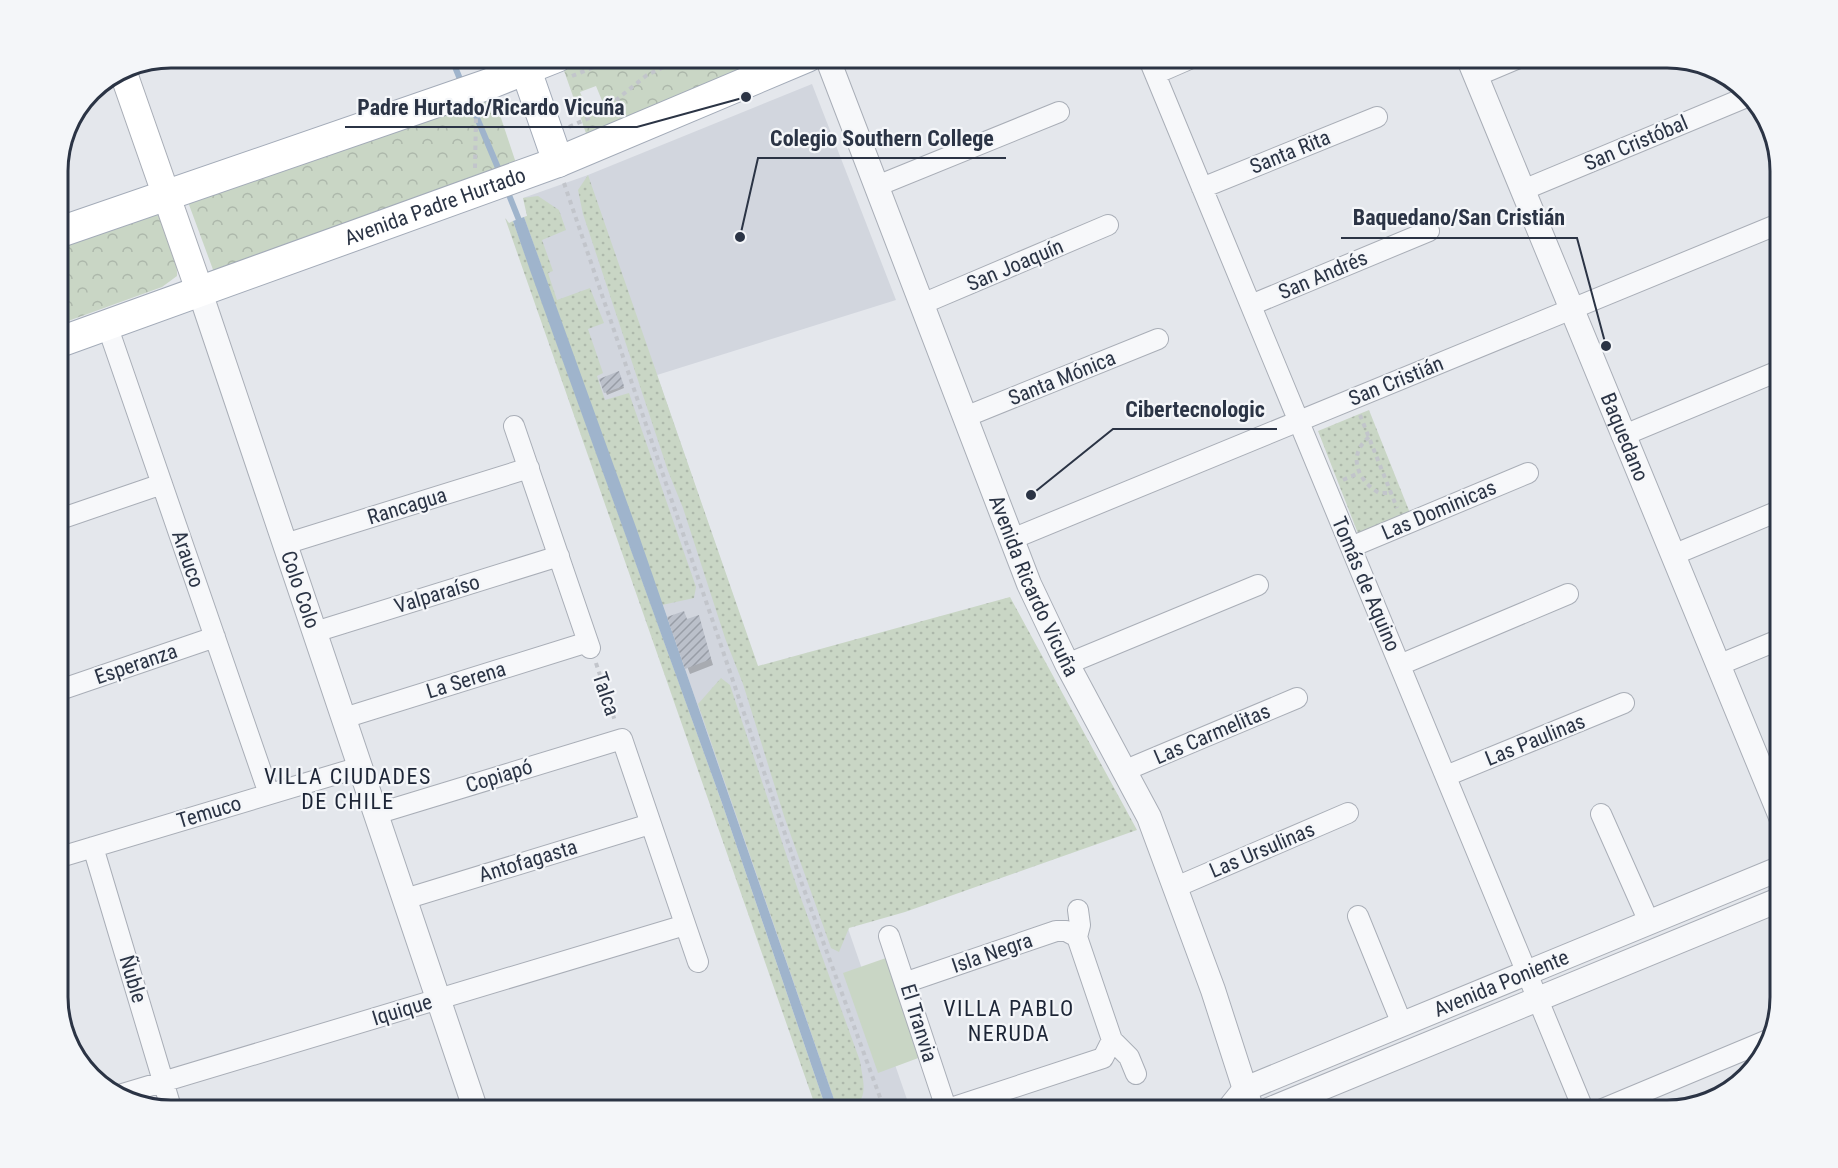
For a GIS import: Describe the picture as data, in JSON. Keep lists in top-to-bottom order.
{
  "streets": {
    "main road": ["Avenida Padre Hurtado", "Colo Colo"],
    "street": [
      "San Cristóbal",
      "Santa Rita",
      "San Joaquín",
      "San Andrés",
      "Santa Mónica",
      "San Cristián",
      "Baquedano",
      "Rancagua",
      "Las Dominicas",
      "Arauco",
      "Tomás de Aquino",
      "Avenida Ricardo Vicuña",
      "Valparaíso",
      "Esperanza",
      "La Serena",
      "Talca",
      "Las Carmelitas",
      "Las Paulinas",
      "Copiapó",
      "Temuco",
      "Las Ursulinas",
      "Antofagasta",
      "Isla Negra",
      "Ñuble",
      "Avenida Poniente",
      "Iquique",
      "El Tranvia"
    ]
  },
  "crossings": [
    ["San Cristóbal", "Baquedano"],
    ["Santa Rita", "Tomás de Aquino"],
    ["Avenida Padre Hurtado", "Arauco"],
    ["Avenida Padre Hurtado", "Colo Colo"],
    ["San Joaquín", "Avenida Ricardo Vicuña"],
    ["San Andrés", "Tomás de Aquino"],
    ["Santa Mónica", "Avenida Ricardo Vicuña"],
    ["San Cristián", "Baquedano"],
    ["San Cristián", "Tomás de Aquino"],
    ["San Cristián", "Avenida Ricardo Vicuña"],
    ["Rancagua", "Colo Colo"],
    ["Las Dominicas", "Tomás de Aquino"],
    ["Arauco", "Esperanza"],
    ["Arauco", "Temuco"],
    ["Tomás de Aquino", "Las Paulinas"],
    ["Tomás de Aquino", "Avenida Poniente"],
    ["Avenida Ricardo Vicuña", "Las Carmelitas"],
    ["Avenida Ricardo Vicuña", "Las Ursulinas"],
    ["Colo Colo", "Valparaíso"],
    ["Colo Colo", "La Serena"],
    ["Colo Colo", "Copiapó"],
    ["Colo Colo", "Temuco"],
    ["Colo Colo", "Antofagasta"],
    ["Colo Colo", "Iquique"],
    ["La Serena", "Talca"],
    ["Talca", "Copiapó"],
    ["Talca", "Antofagasta"],
    ["Talca", "Iquique"],
    ["Temuco", "Ñuble"],
    ["Isla Negra", "El Tranvia"],
    ["Ñuble", "Iquique"]
  ],
  "districts": ["VILLA CIUDADES DE CHILE", "VILLA PABLO NERUDA"],
  "places": [
    "Padre Hurtado/Ricardo Vicuña",
    "Colegio Southern College",
    "Baquedano/San Cristián",
    "Cibertecnologic"
  ]
}
